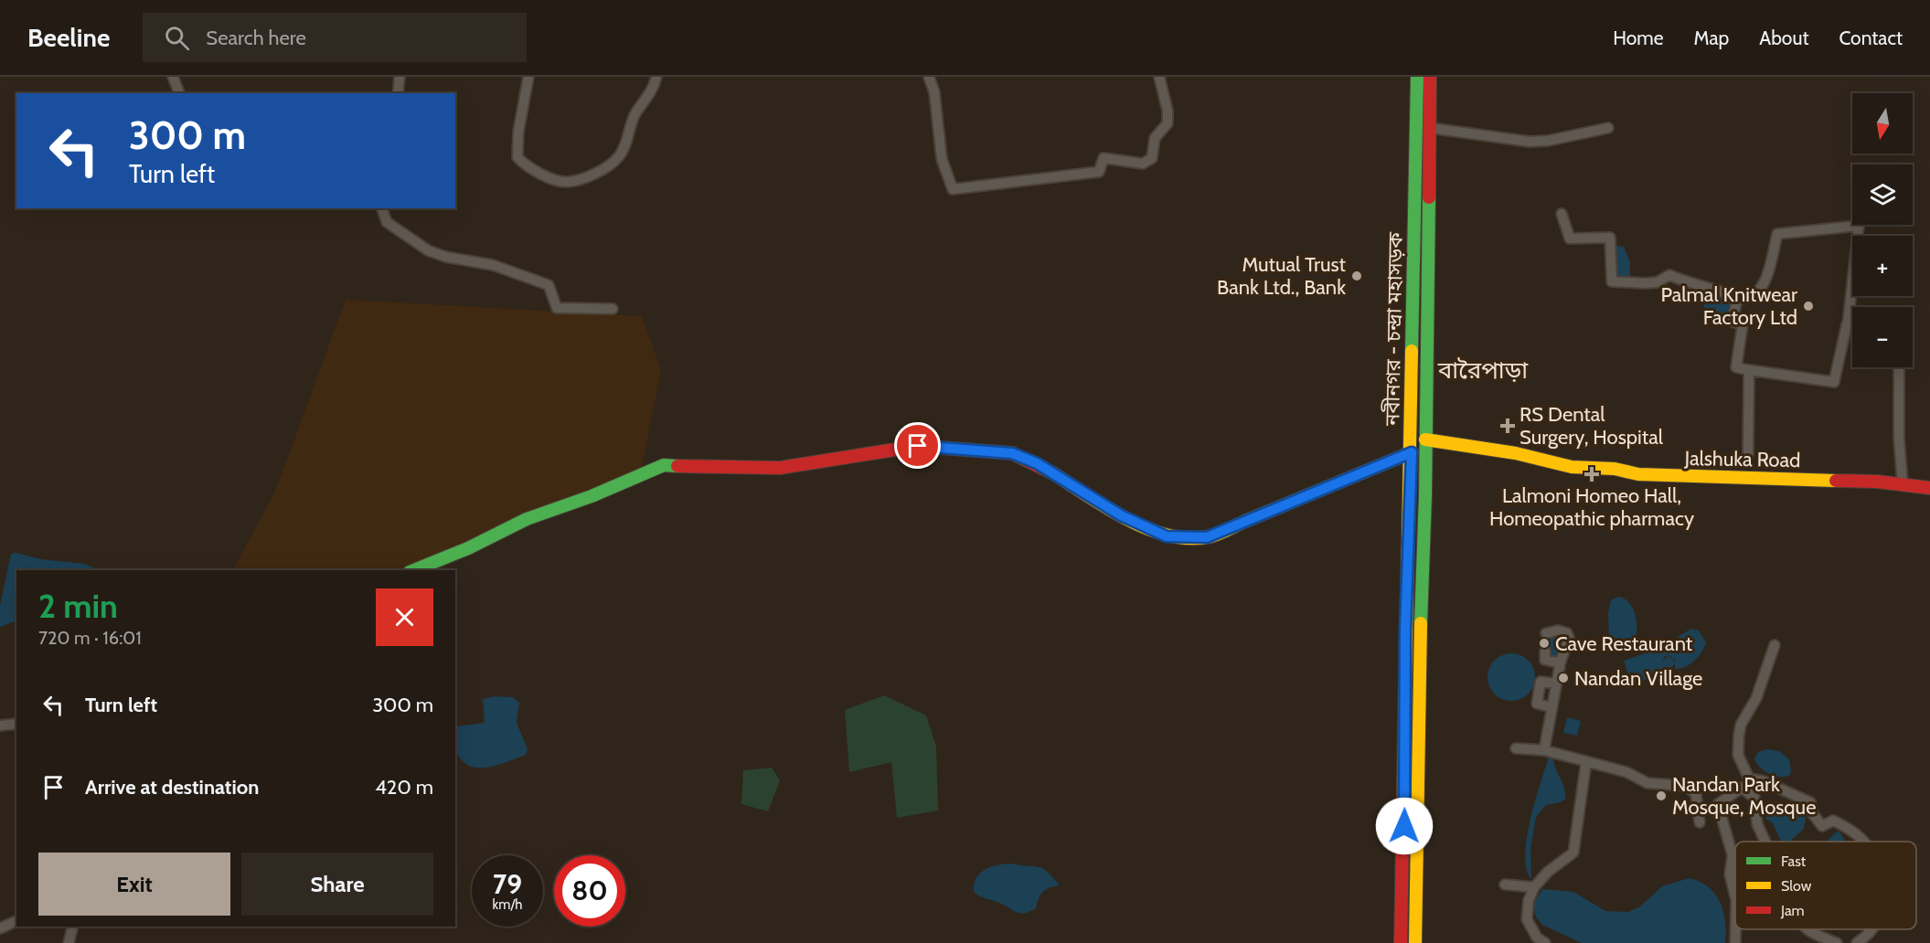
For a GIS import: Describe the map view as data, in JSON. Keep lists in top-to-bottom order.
{
  "streets": {
    "main road": ["নবীনগর - চন্দ্রা মহাসড়ক", "Jalshuka Road"]
  },
  "crossings": [
    ["নবীনগর - চন্দ্রা মহাসড়ক", "Jalshuka Road"]
  ],
  "districts": ["বারৈপাড়া"],
  "places": {
    "other": [
      "Mutual Trust Bank Ltd., Bank",
      "Palmal Knitwear Factory Ltd",
      "Cave Restaurant",
      "Nandan Village",
      "Nandan Park Mosque, Mosque"
    ],
    "health": ["RS Dental Surgery, Hospital", "Lalmoni Homeo Hall, Homeopathic pharmacy"]
  },
  "legend": ["Fast", "Slow", "Jam"],
  "north": "bottom",
  "page": {
    "header": "Beeline",
    "search": "Search here",
    "nav": [
      "Home",
      "Map",
      "About",
      "Contact"
    ],
    "map_buttons": ["+", "−"],
    "turn": ["300 m", "Turn left"],
    "heading": ["2 min", "720 m · 16:01"],
    "list": [
      {
        "name": "Turn left",
        "value": "300 m"
      },
      {
        "name": "Arrive at destination",
        "value": "420 m"
      }
    ],
    "buttons": ["Exit", "Share"],
    "speed": "79 km/h",
    "limit": "80"
  }
}
